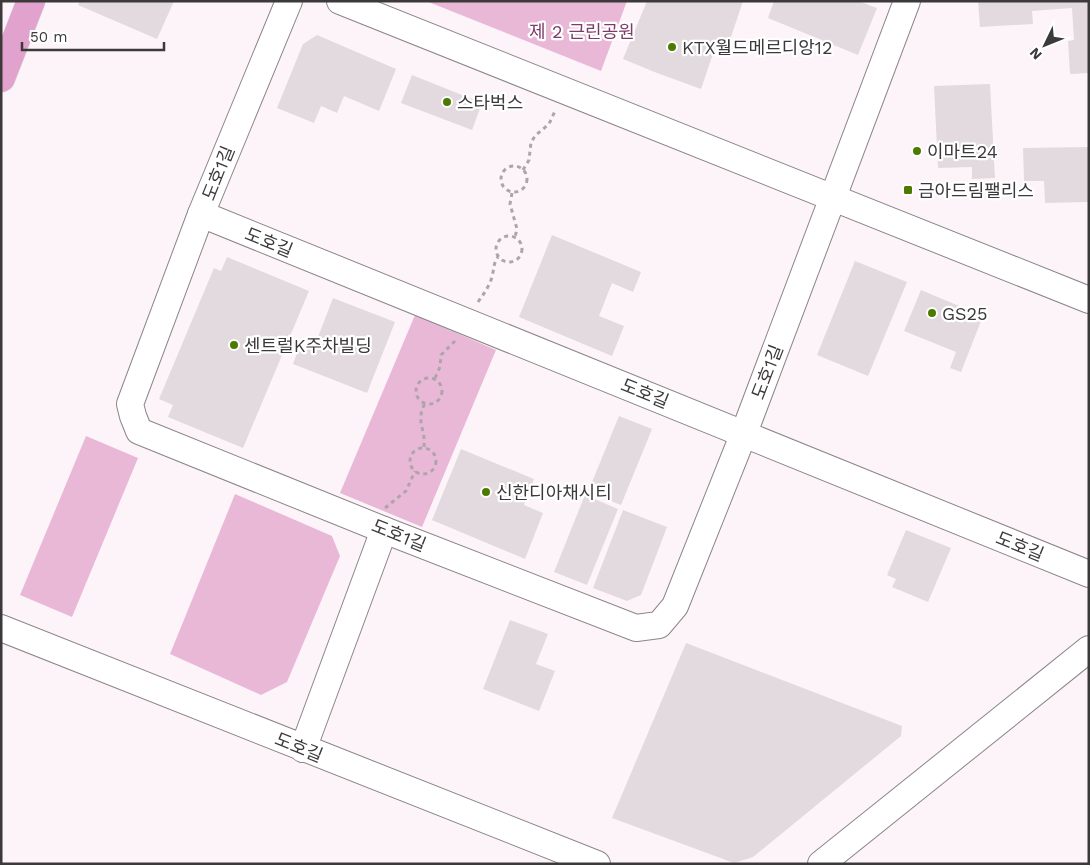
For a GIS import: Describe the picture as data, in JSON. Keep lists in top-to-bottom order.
{
  "streets": {
    "street": ["도호1길", "도호길"]
  },
  "crossings": [
    ["도호1길", "도호길"]
  ],
  "parks": ["제 2 근린공원"],
  "places": {
    "other": [
      "KTX월드메르디앙12",
      "스타벅스",
      "이마트24",
      "GS25",
      "센트럴K주차빌딩",
      "신한디아채시티"
    ],
    "transit": ["금아드림팰리스"]
  },
  "scale_bar": "50 m",
  "north": "bottom left"
}
